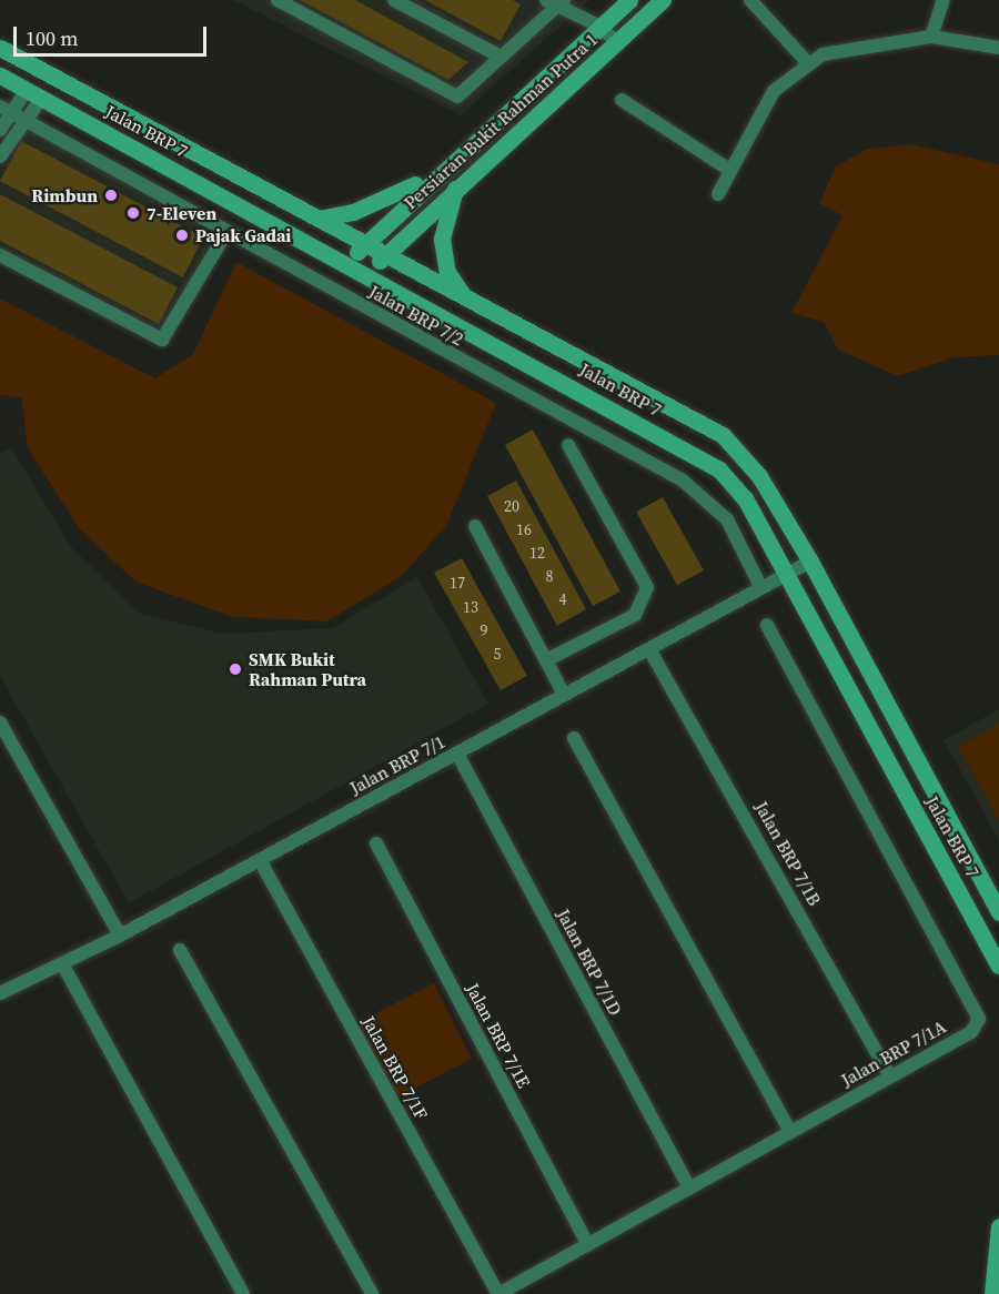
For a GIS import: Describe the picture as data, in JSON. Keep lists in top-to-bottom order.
{
  "streets": {
    "main road": ["Persiaran Bukit Rahman Putra 1", "Jalan BRP 7"],
    "street": [
      "Jalan BRP 7/2",
      "Jalan BRP 7/1",
      "Jalan BRP 7/1B",
      "Jalan BRP 7/1D",
      "Jalan BRP 7/1E",
      "Jalan BRP 7/1A",
      "Jalan BRP 7/1F"
    ]
  },
  "crossings": [
    ["Persiaran Bukit Rahman Putra 1", "Jalan BRP 7"],
    ["Jalan BRP 7", "Jalan BRP 7/1"],
    ["Jalan BRP 7/2", "Jalan BRP 7/1"],
    ["Jalan BRP 7/1", "Jalan BRP 7/1B"],
    ["Jalan BRP 7/1", "Jalan BRP 7/1D"],
    ["Jalan BRP 7/1", "Jalan BRP 7/1F"],
    ["Jalan BRP 7/1B", "Jalan BRP 7/1A"],
    ["Jalan BRP 7/1D", "Jalan BRP 7/1A"],
    ["Jalan BRP 7/1E", "Jalan BRP 7/1A"],
    ["Jalan BRP 7/1A", "Jalan BRP 7/1F"]
  ],
  "places": [
    "Rimbun",
    "7-Eleven",
    "Pajak Gadai",
    "SMK Bukit Rahman Putra"
  ],
  "house_numbers": [
    "20",
    "16",
    "12",
    "8",
    "17",
    "4",
    "13",
    "9",
    "5"
  ],
  "scale_bar": "100 m"
}
